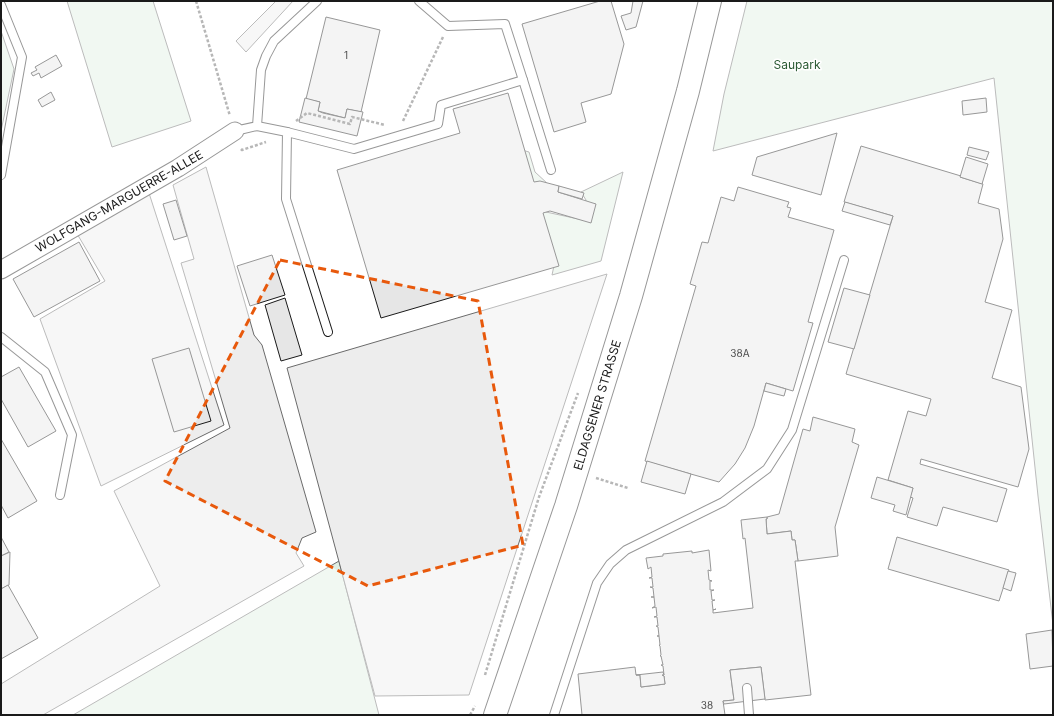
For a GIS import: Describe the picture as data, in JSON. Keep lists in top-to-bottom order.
{
  "streets": {
    "main road": ["ELDAGSENER STRASSE"],
    "street": ["WOLFGANG-MARGUERRE-ALLEE"]
  },
  "parks": ["Saupark"],
  "house_numbers": ["1", "38A", "38"]
}
